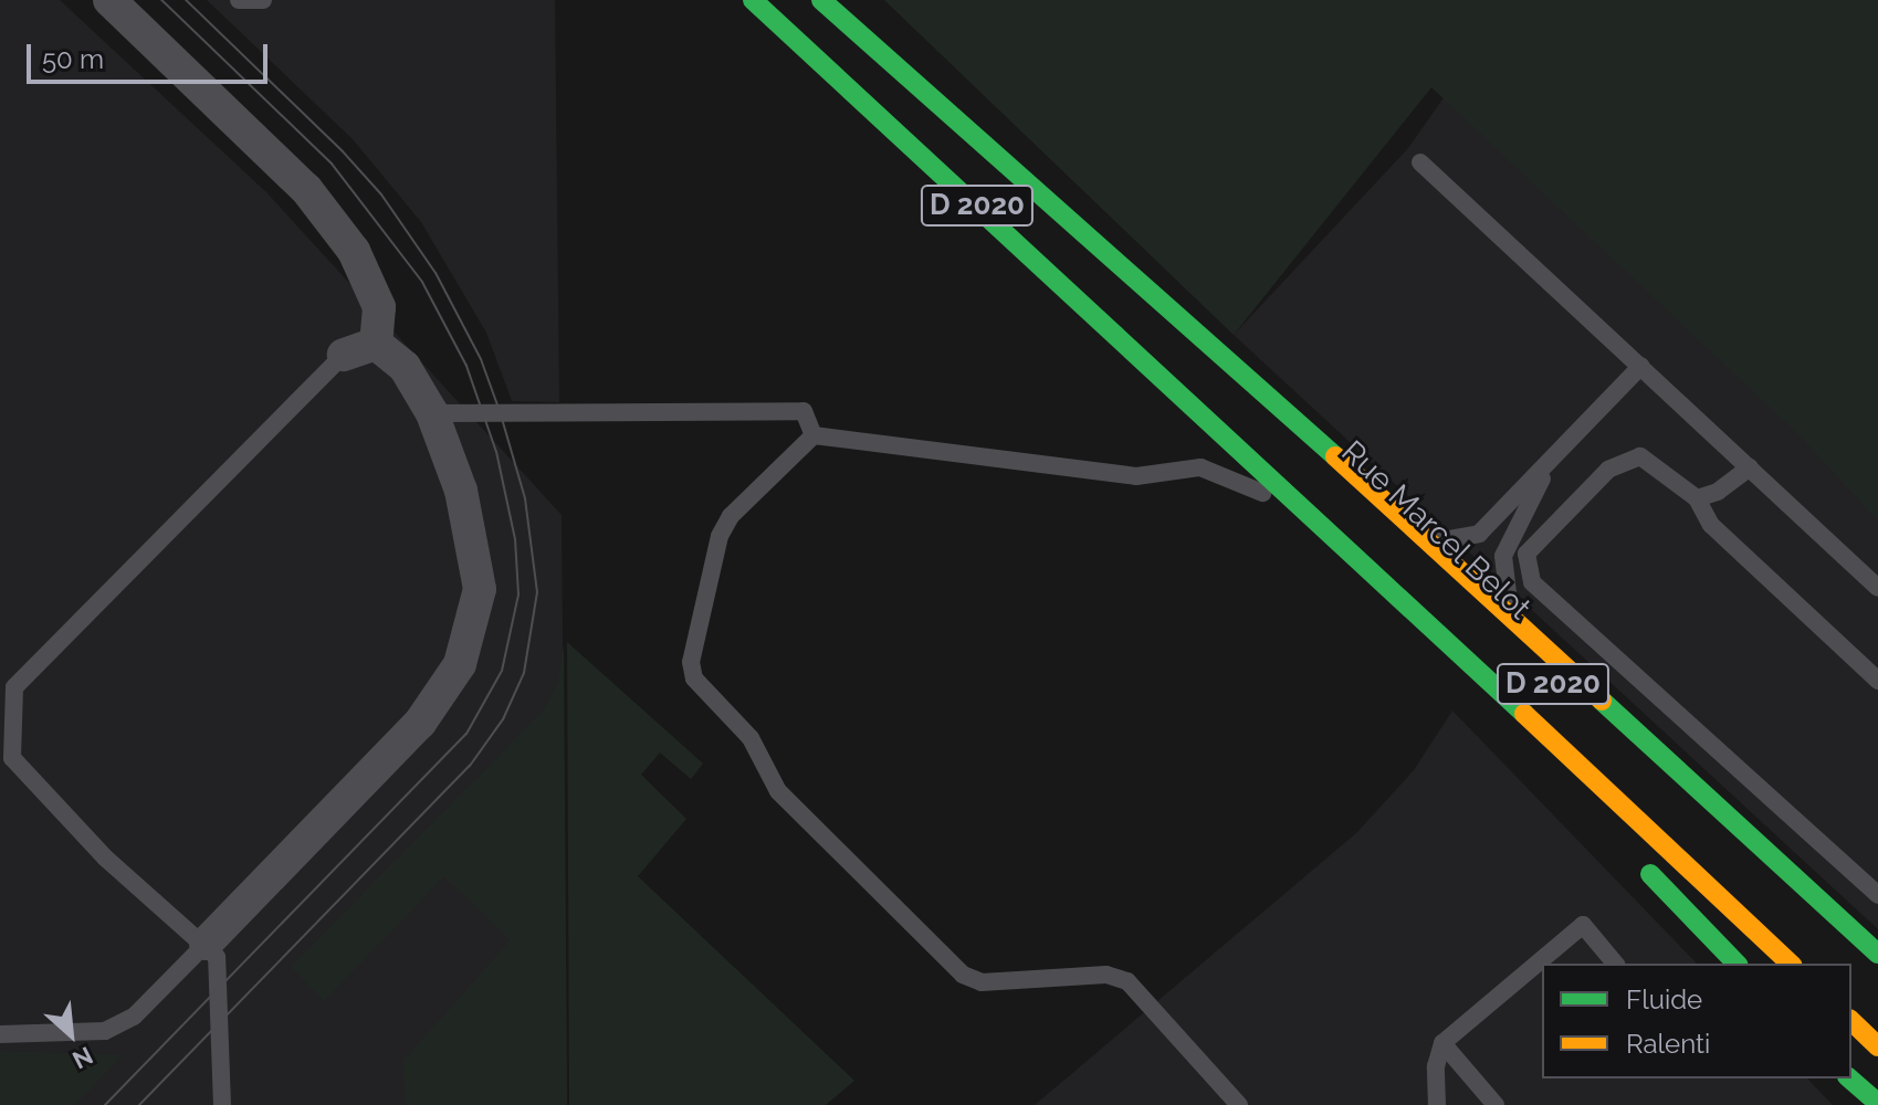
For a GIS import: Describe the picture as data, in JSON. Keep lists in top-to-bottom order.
{
  "streets": {
    "main road": ["D 2020", "Rue Marcel Belot"]
  },
  "crossings": [
    ["D 2020", "Rue Marcel Belot"]
  ],
  "legend": ["Fluide", "Ralenti"],
  "scale_bar": "50 m",
  "north": "bottom right"
}
